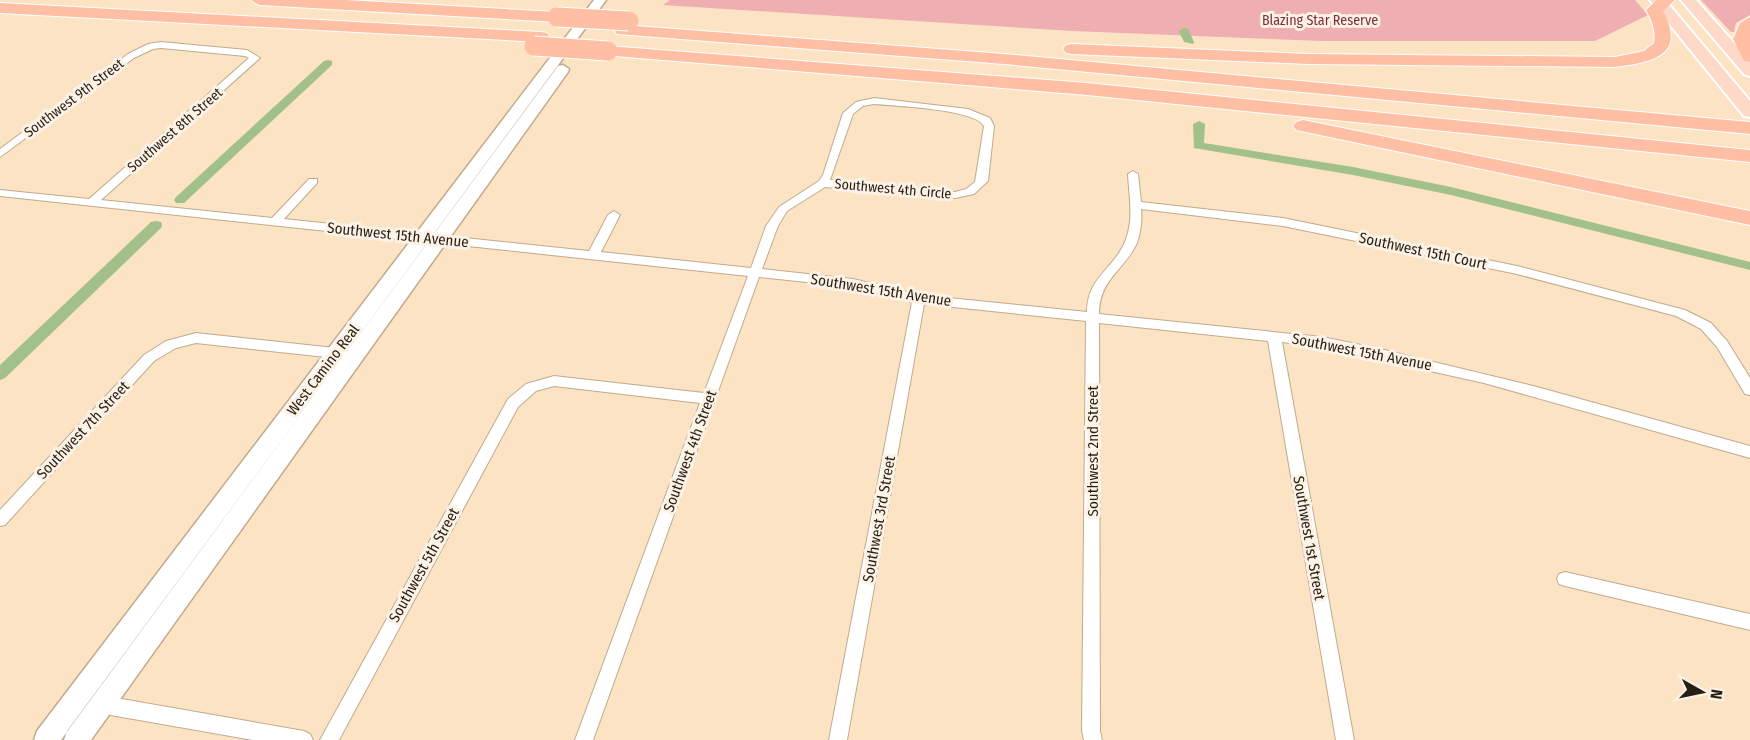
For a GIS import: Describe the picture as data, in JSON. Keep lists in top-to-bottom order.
{
  "streets": {
    "street": [
      "Southwest 9th Street",
      "Southwest 8th Street",
      "Southwest 4th Circle",
      "Southwest 15th Avenue",
      "Southwest 15th Court",
      "West Camino Real",
      "Southwest 7th Street",
      "Southwest 4th Street",
      "Southwest 2nd Street",
      "Southwest 3rd Street",
      "Southwest 1st Street",
      "Southwest 5th Street"
    ]
  },
  "crossings": [
    ["Southwest 9th Street", "Southwest 8th Street"],
    ["Southwest 8th Street", "Southwest 15th Avenue"],
    ["Southwest 4th Circle", "Southwest 4th Street"],
    ["Southwest 15th Avenue", "West Camino Real"],
    ["Southwest 15th Avenue", "Southwest 4th Street"],
    ["Southwest 15th Avenue", "Southwest 2nd Street"],
    ["Southwest 15th Avenue", "Southwest 3rd Street"],
    ["Southwest 15th Avenue", "Southwest 1st Street"],
    ["Southwest 15th Court", "Southwest 2nd Street"],
    ["West Camino Real", "Southwest 7th Street"],
    ["Southwest 4th Street", "Southwest 5th Street"]
  ],
  "parks": ["Blazing Star Reserve"],
  "north": "right"
}
